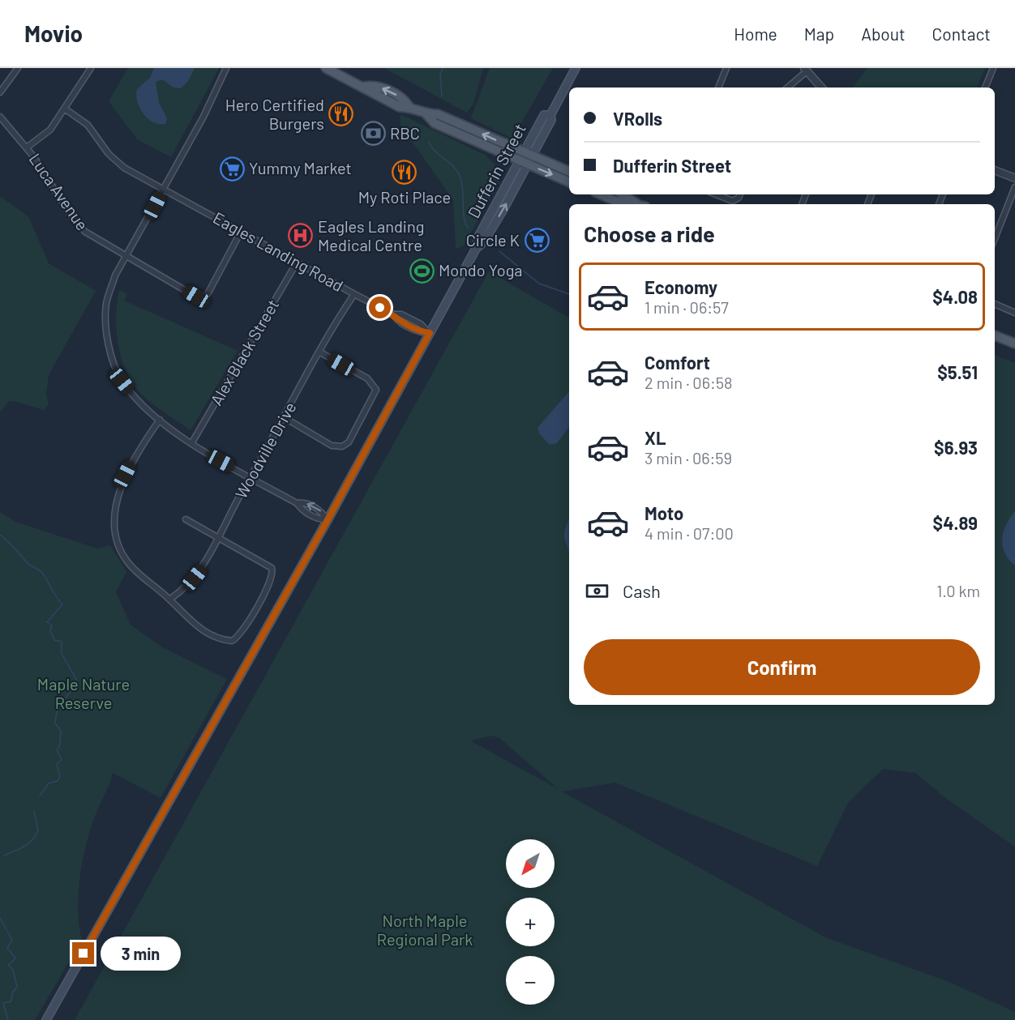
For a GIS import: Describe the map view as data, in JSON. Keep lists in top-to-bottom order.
{
  "streets": {
    "main road": ["Dufferin Street"],
    "street": [
      "Luca Avenue",
      "Eagles Landing Road",
      "Alex Black Street",
      "Woodville Drive"
    ]
  },
  "crossings": [
    ["Dufferin Street", "Eagles Landing Road"],
    ["Luca Avenue", "Eagles Landing Road"],
    ["Eagles Landing Road", "Alex Black Street"],
    ["Eagles Landing Road", "Woodville Drive"]
  ],
  "parks": ["Maple Nature Reserve", "North Maple Regional Park"],
  "places": {
    "restaurant": ["Hero Certified Burgers", "My Roti Place"],
    "bank": ["RBC"],
    "supermarket": ["Yummy Market", "Circle K"],
    "hospital": ["Eagles Landing Medical Centre"],
    "sports": ["Mondo Yoga"]
  },
  "north": "bottom left",
  "page": {
    "header": "Movio",
    "nav": [
      "Home",
      "Map",
      "About",
      "Contact"
    ],
    "banner": ["VRolls", "Dufferin Street"],
    "heading": "Choose a ride",
    "list": [
      {
        "name": "Economy",
        "note": "1 min · 06:57",
        "value": "$4.08"
      },
      {
        "name": "Comfort",
        "note": "2 min · 06:58",
        "value": "$5.51"
      },
      {
        "name": "XL",
        "note": "3 min · 06:59",
        "value": "$6.93"
      },
      {
        "name": "Moto",
        "note": "4 min · 07:00",
        "value": "$4.89"
      }
    ],
    "pay": ["Cash", "1.0 km"],
    "buttons": "Confirm",
    "map_buttons": ["+", "−"],
    "bubble": "3 min"
  }
}
